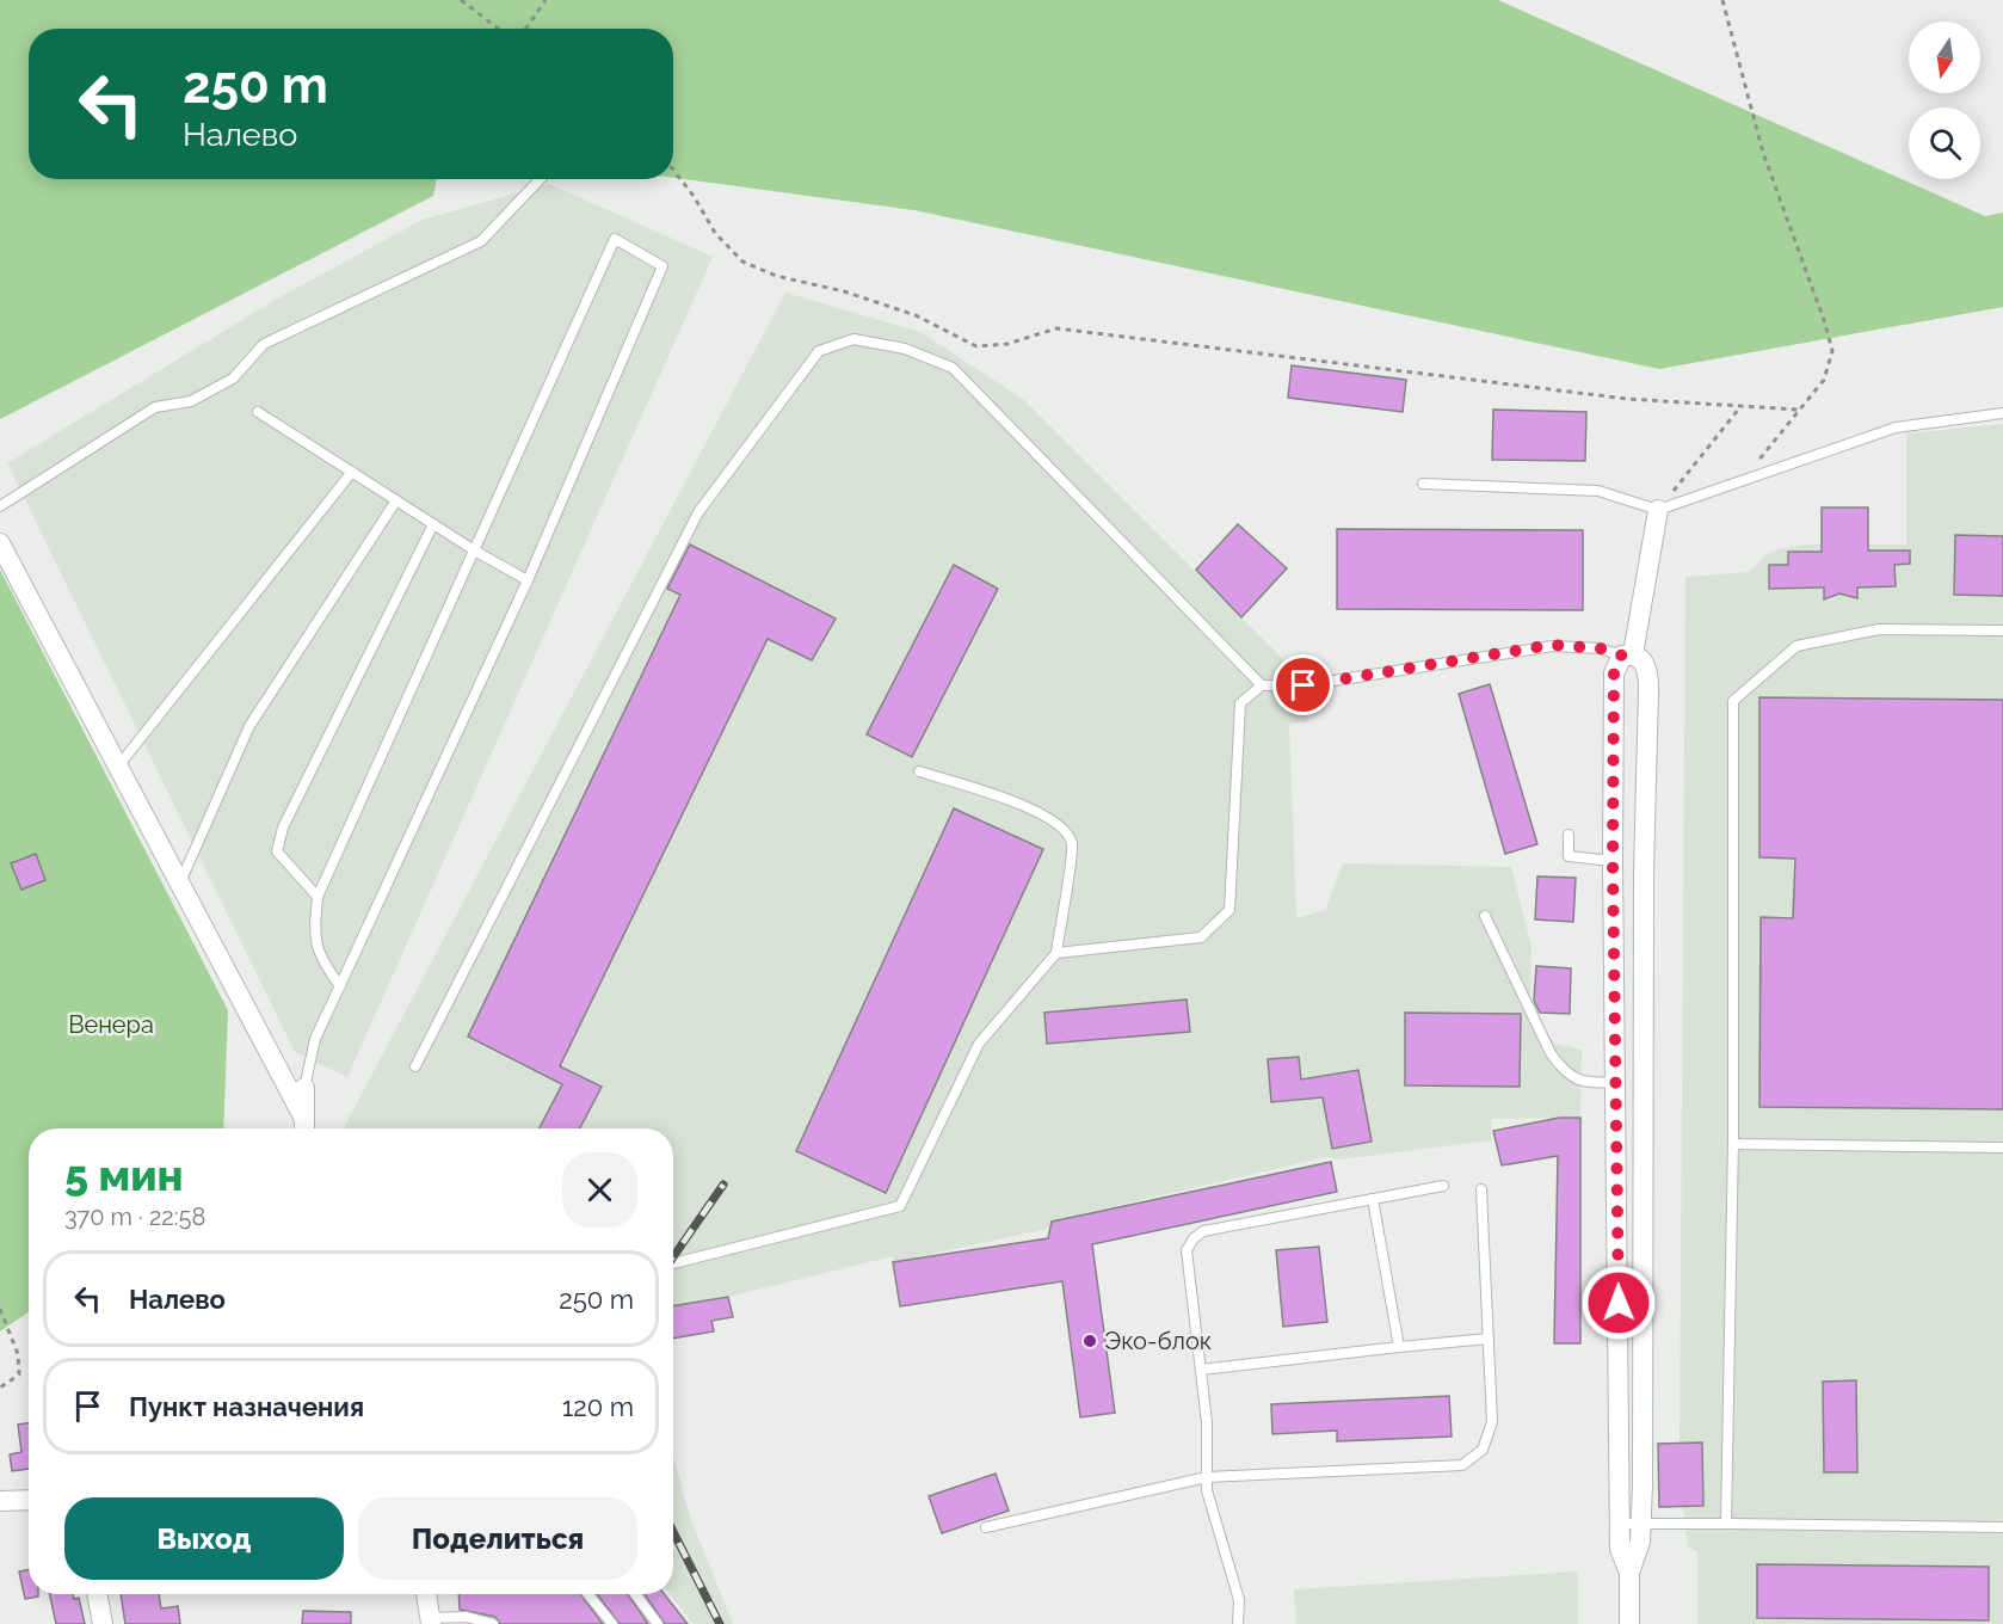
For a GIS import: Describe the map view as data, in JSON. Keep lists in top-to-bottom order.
{
  "parks": ["Венера"],
  "places": ["Эко-блок"],
  "north": "bottom",
  "page": {
    "turn": ["250 m", "Налево"],
    "heading": ["5 мин", "370 m · 22:58"],
    "list": [
      {
        "name": "Налево",
        "value": "250 m"
      },
      {
        "name": "Пункт назначения",
        "value": "120 m"
      }
    ],
    "buttons": ["Выход", "Поделиться"]
  }
}
